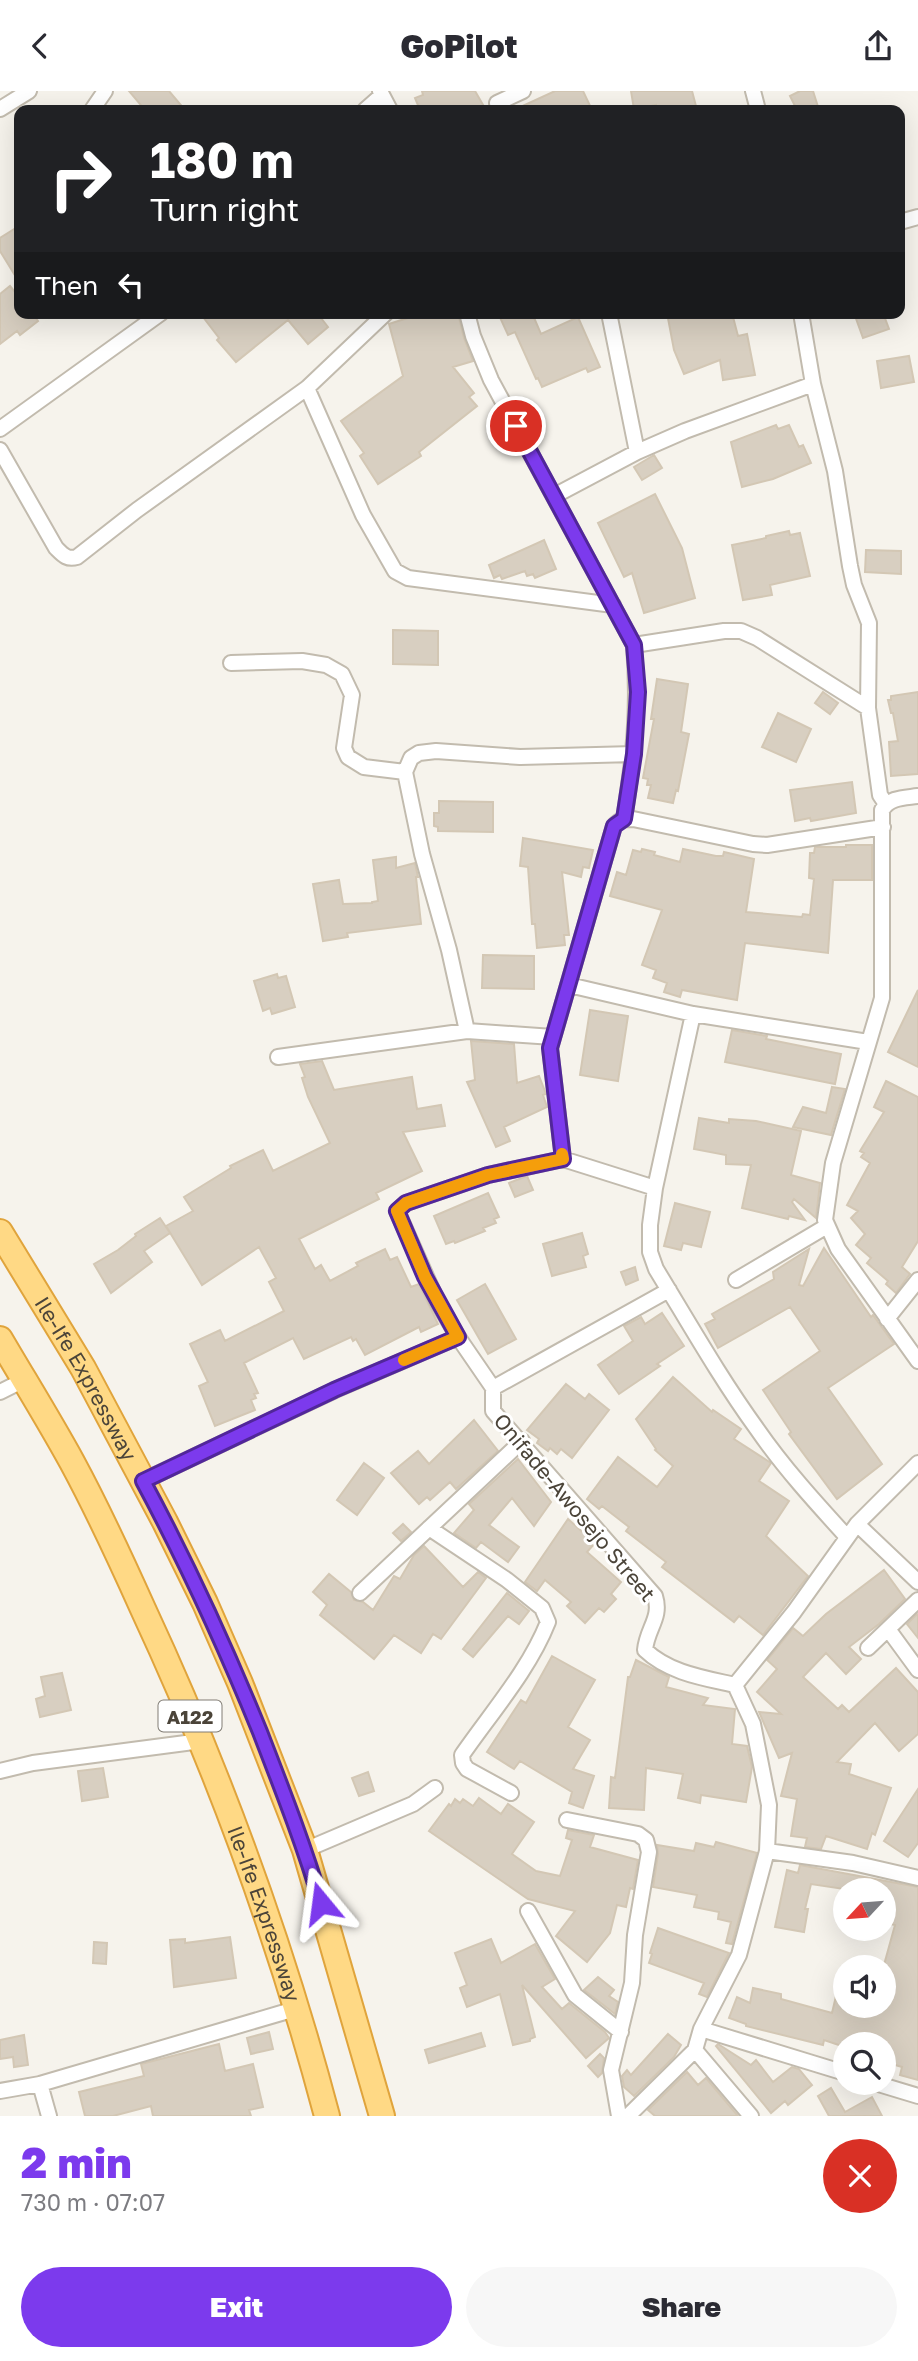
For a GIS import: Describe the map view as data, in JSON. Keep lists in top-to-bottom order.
{
  "streets": {
    "highway": ["Ile-Ife Expressway", "A122"],
    "street": ["Onifade-Awosejo Street"]
  },
  "north": "bottom left",
  "page": {
    "header": "GoPilot",
    "turn": ["180 m", "Turn right"],
    "then": "Then",
    "heading": ["2 min", "730 m · 07:07"],
    "buttons": ["Exit", "Share"]
  }
}
